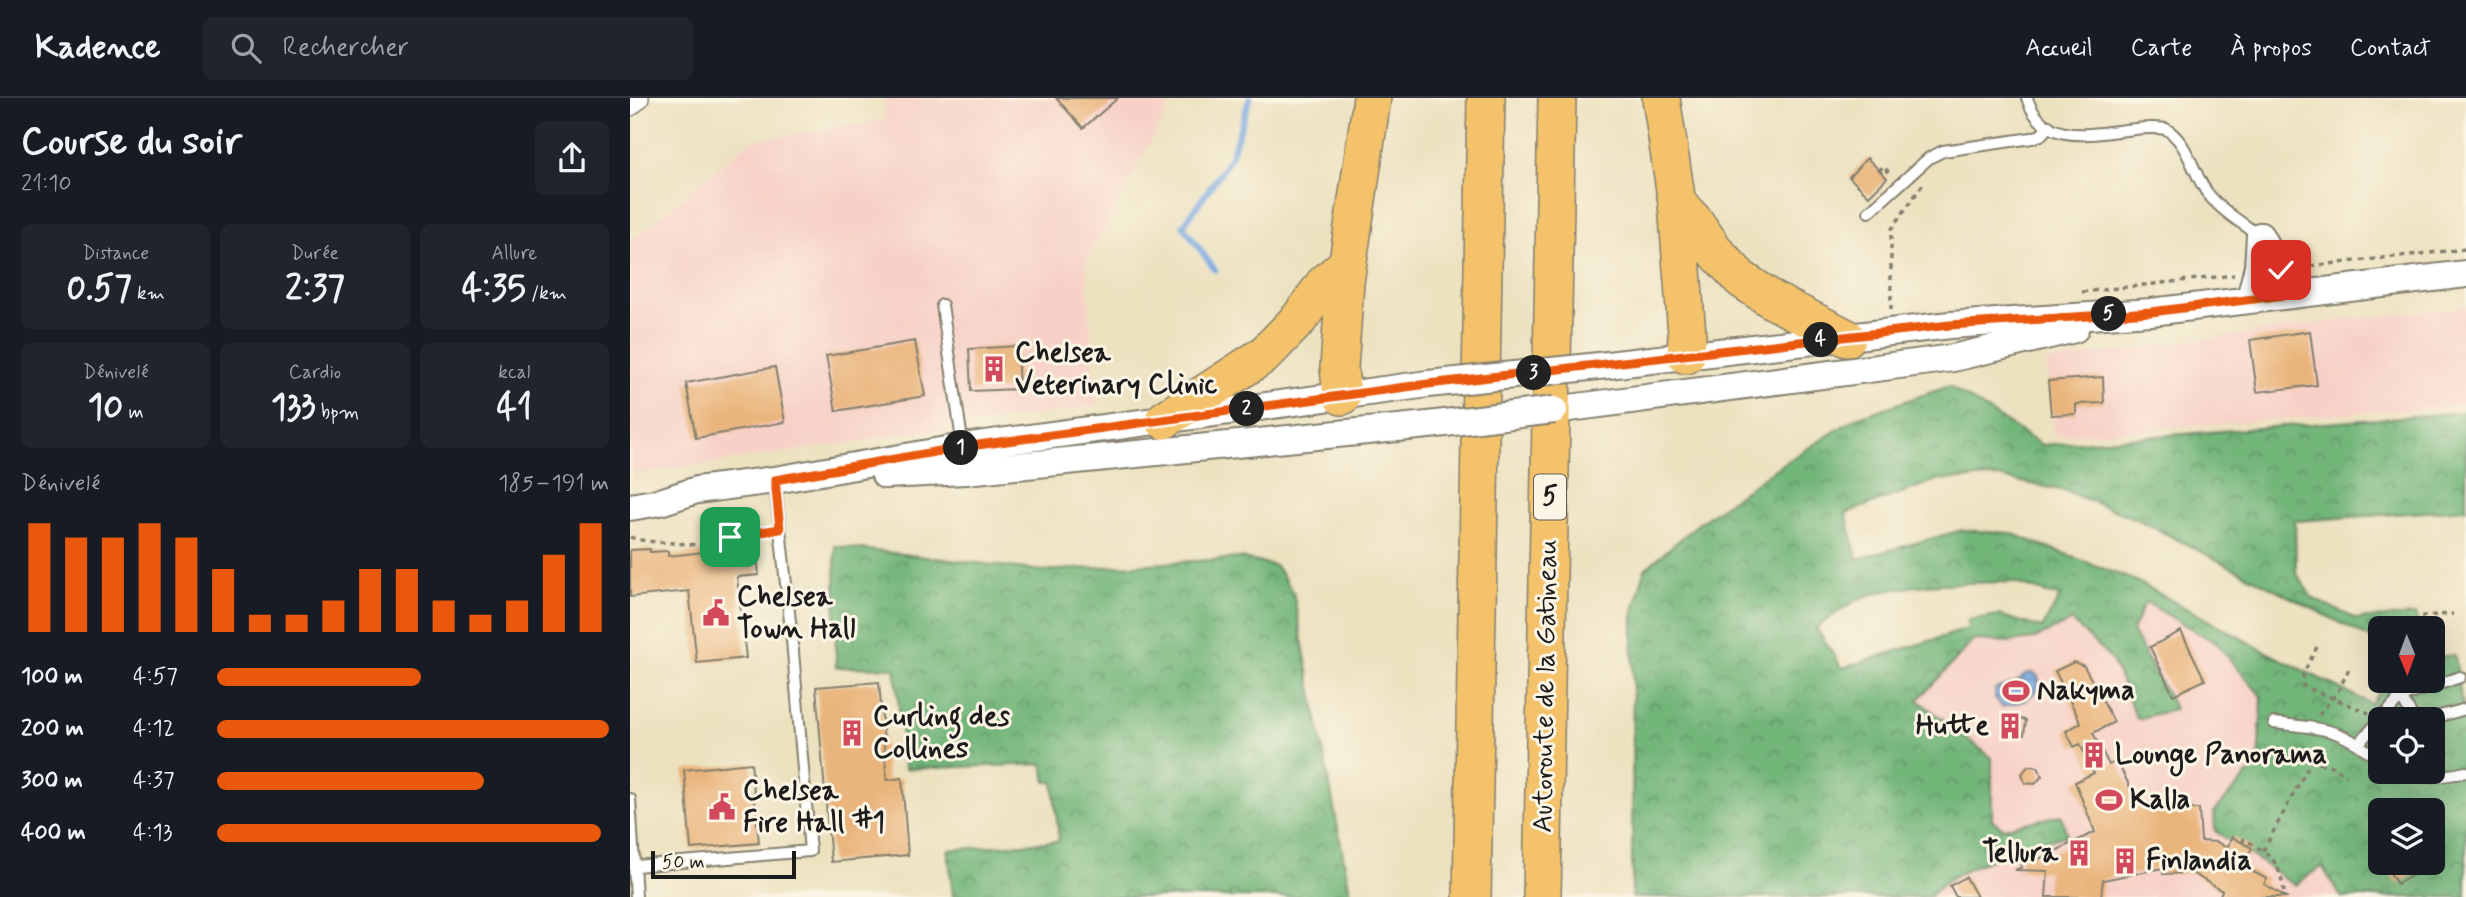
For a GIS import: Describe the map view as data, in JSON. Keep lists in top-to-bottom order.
{
  "streets": {
    "highway": ["5", "Autoroute de la Gatineau"]
  },
  "places": {
    "building": [
      "Chelsea Veterinary Clinic",
      "Hutte",
      "Curling des Collines",
      "Lounge Panorama",
      "Tellura",
      "Finlandia"
    ],
    "public building": ["Chelsea Town Hall", "Chelsea Fire Hall #1"],
    "sports": ["Nakyma", "Kalla"]
  },
  "scale_bar": "50 m",
  "north": "bottom",
  "page": {
    "header": "Kadence",
    "search": "Rechercher",
    "nav": [
      "Accueil",
      "Carte",
      "À propos",
      "Contact"
    ],
    "heading": ["Course du soir", "21:10"],
    "stats": [
      ["Distance", "0.57 km"],
      ["Durée", "2:37"],
      ["Allure", "4:35 /km"],
      ["Dénivelé", "10 m"],
      ["Cardio", "133 bpm"],
      ["kcal", "41"]
    ],
    "pins": [
      "5",
      "4",
      "3",
      "2",
      "1"
    ],
    "chart": ["Dénivelé", "185–191 m"],
    "list": [
      {
        "name": "100 m",
        "note": "4:57"
      },
      {
        "name": "200 m",
        "note": "4:12"
      },
      {
        "name": "300 m",
        "note": "4:37"
      },
      {
        "name": "400 m",
        "note": "4:13"
      }
    ],
    "scale": "50 m"
  }
}
